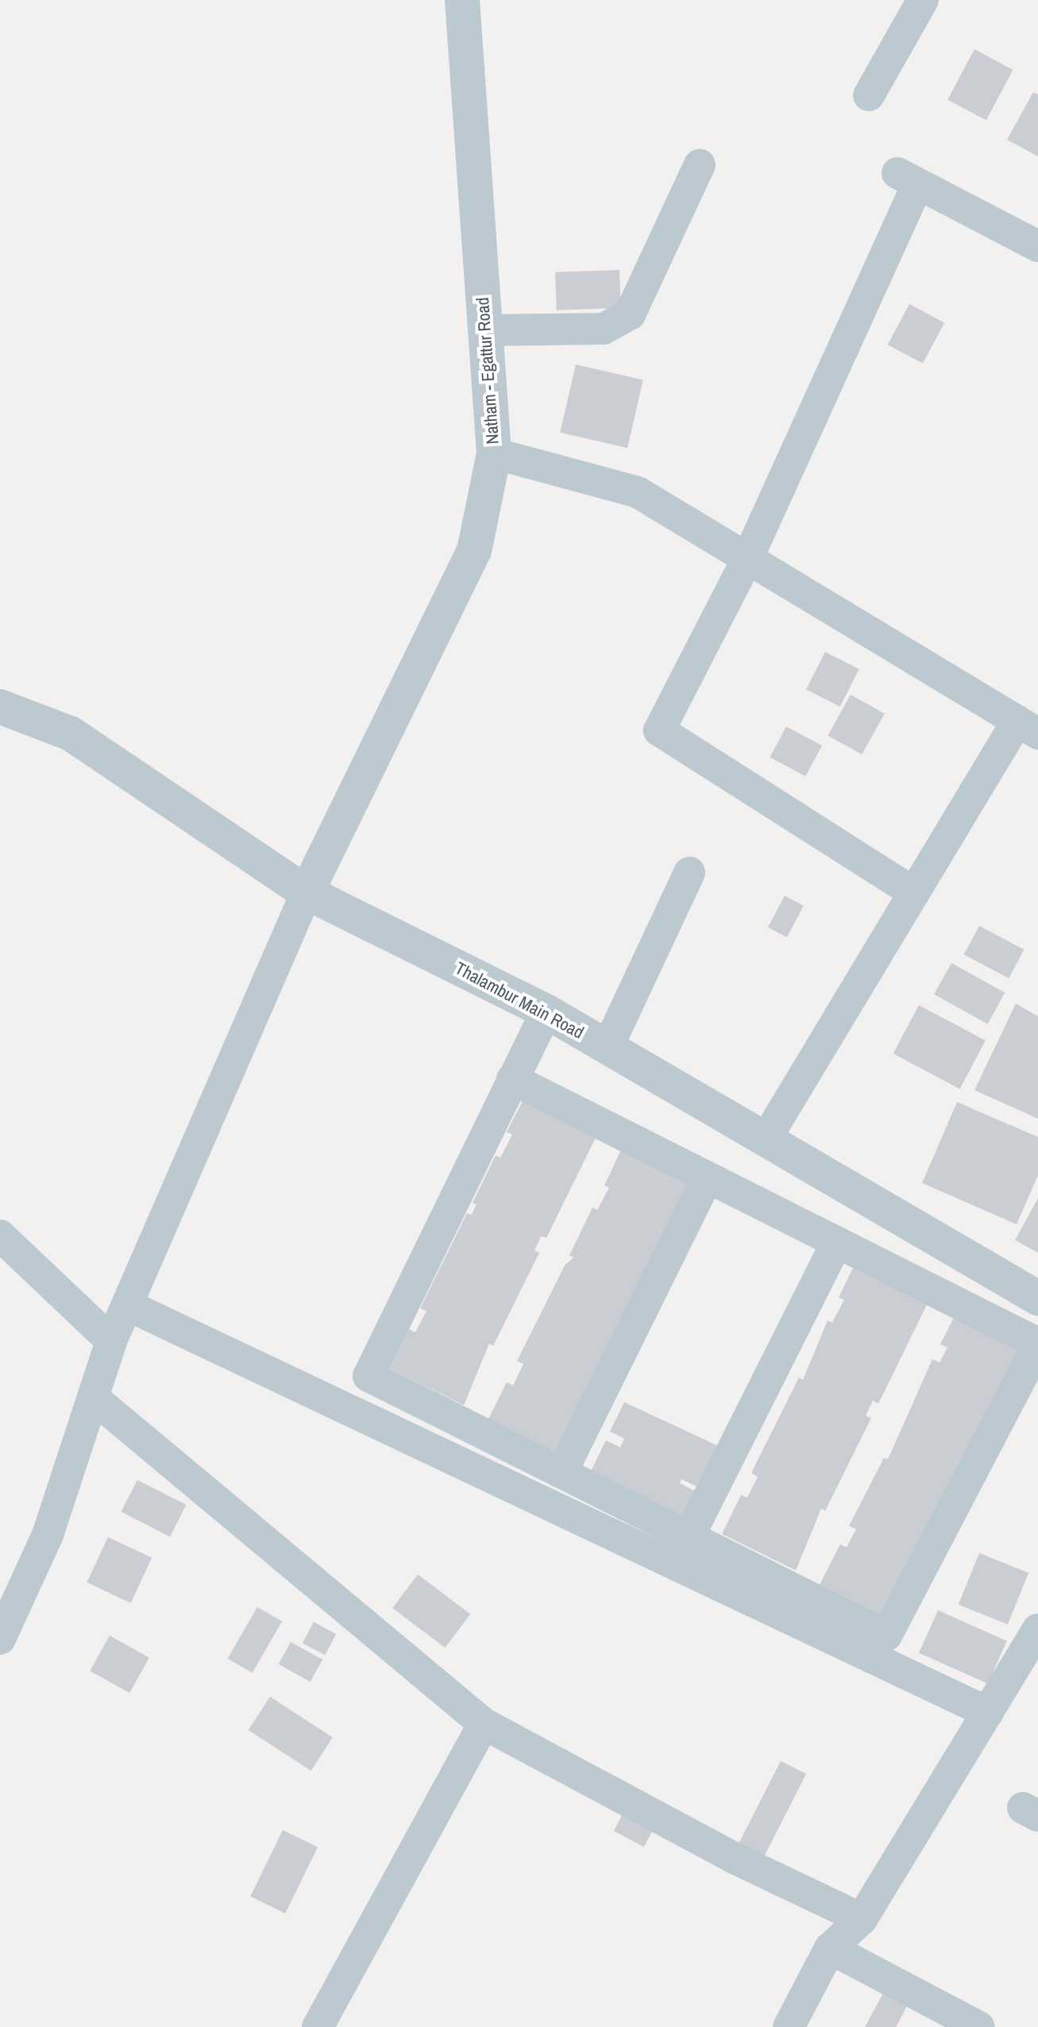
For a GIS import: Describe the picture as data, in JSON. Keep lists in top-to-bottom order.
{
  "streets": {
    "street": ["Natham - Egattur Road", "Thalambur Main Road"]
  },
  "crossings": [
    ["Natham - Egattur Road", "Thalambur Main Road"]
  ]
}
